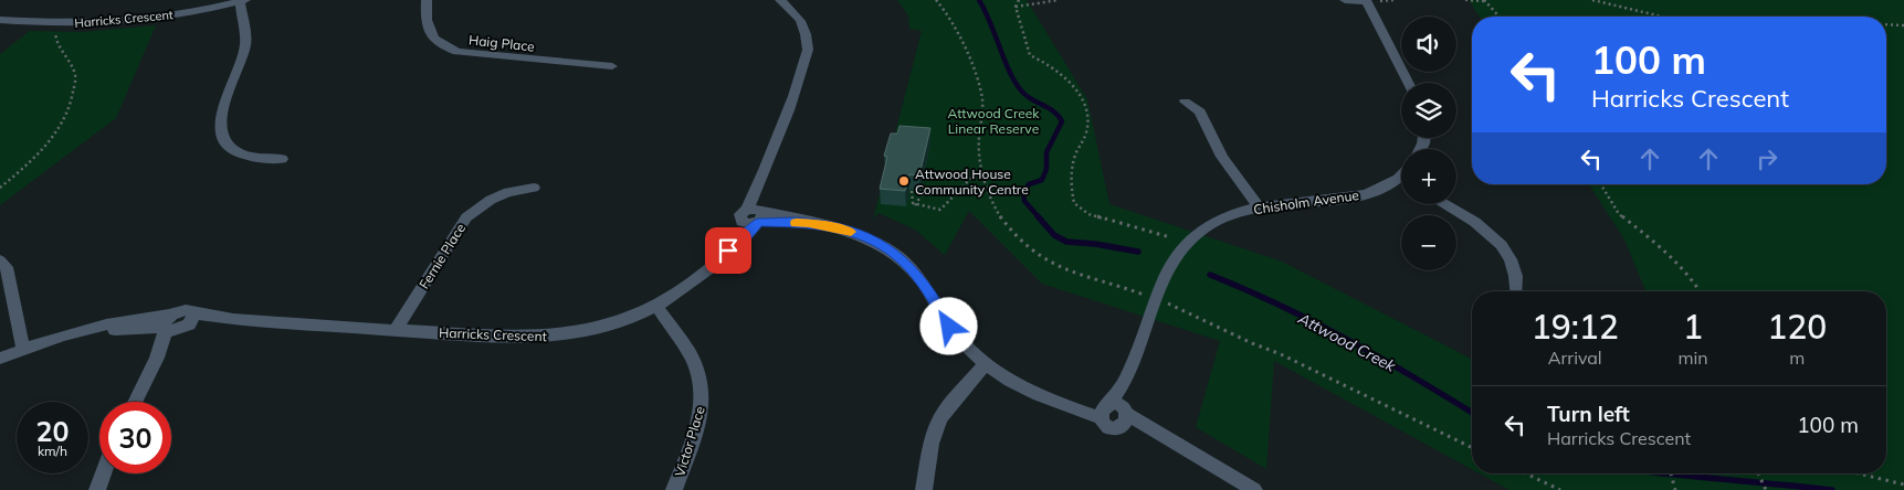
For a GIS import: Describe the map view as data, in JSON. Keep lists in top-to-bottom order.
{
  "streets": {
    "street": [
      "Harricks Crescent",
      "Haig Place",
      "Chisholm Avenue",
      "Fernie Place",
      "Victor Place"
    ]
  },
  "crossings": [
    ["Harricks Crescent", "Fernie Place"],
    ["Harricks Crescent", "Victor Place"]
  ],
  "water": ["Attwood Creek"],
  "parks": ["Attwood Creek Linear Reserve"],
  "places": ["Attwood House Community Centre"],
  "page": {
    "map_buttons": ["+", "−"],
    "turn": ["100 m", "Harricks Crescent"],
    "eta": [
      "19:12",
      "Arrival",
      "1",
      "min",
      "120",
      "m"
    ],
    "list": [
      {
        "name": "Turn left",
        "note": "Harricks Crescent",
        "value": "100 m"
      }
    ],
    "speed": "20 km/h",
    "limit": "30"
  }
}
